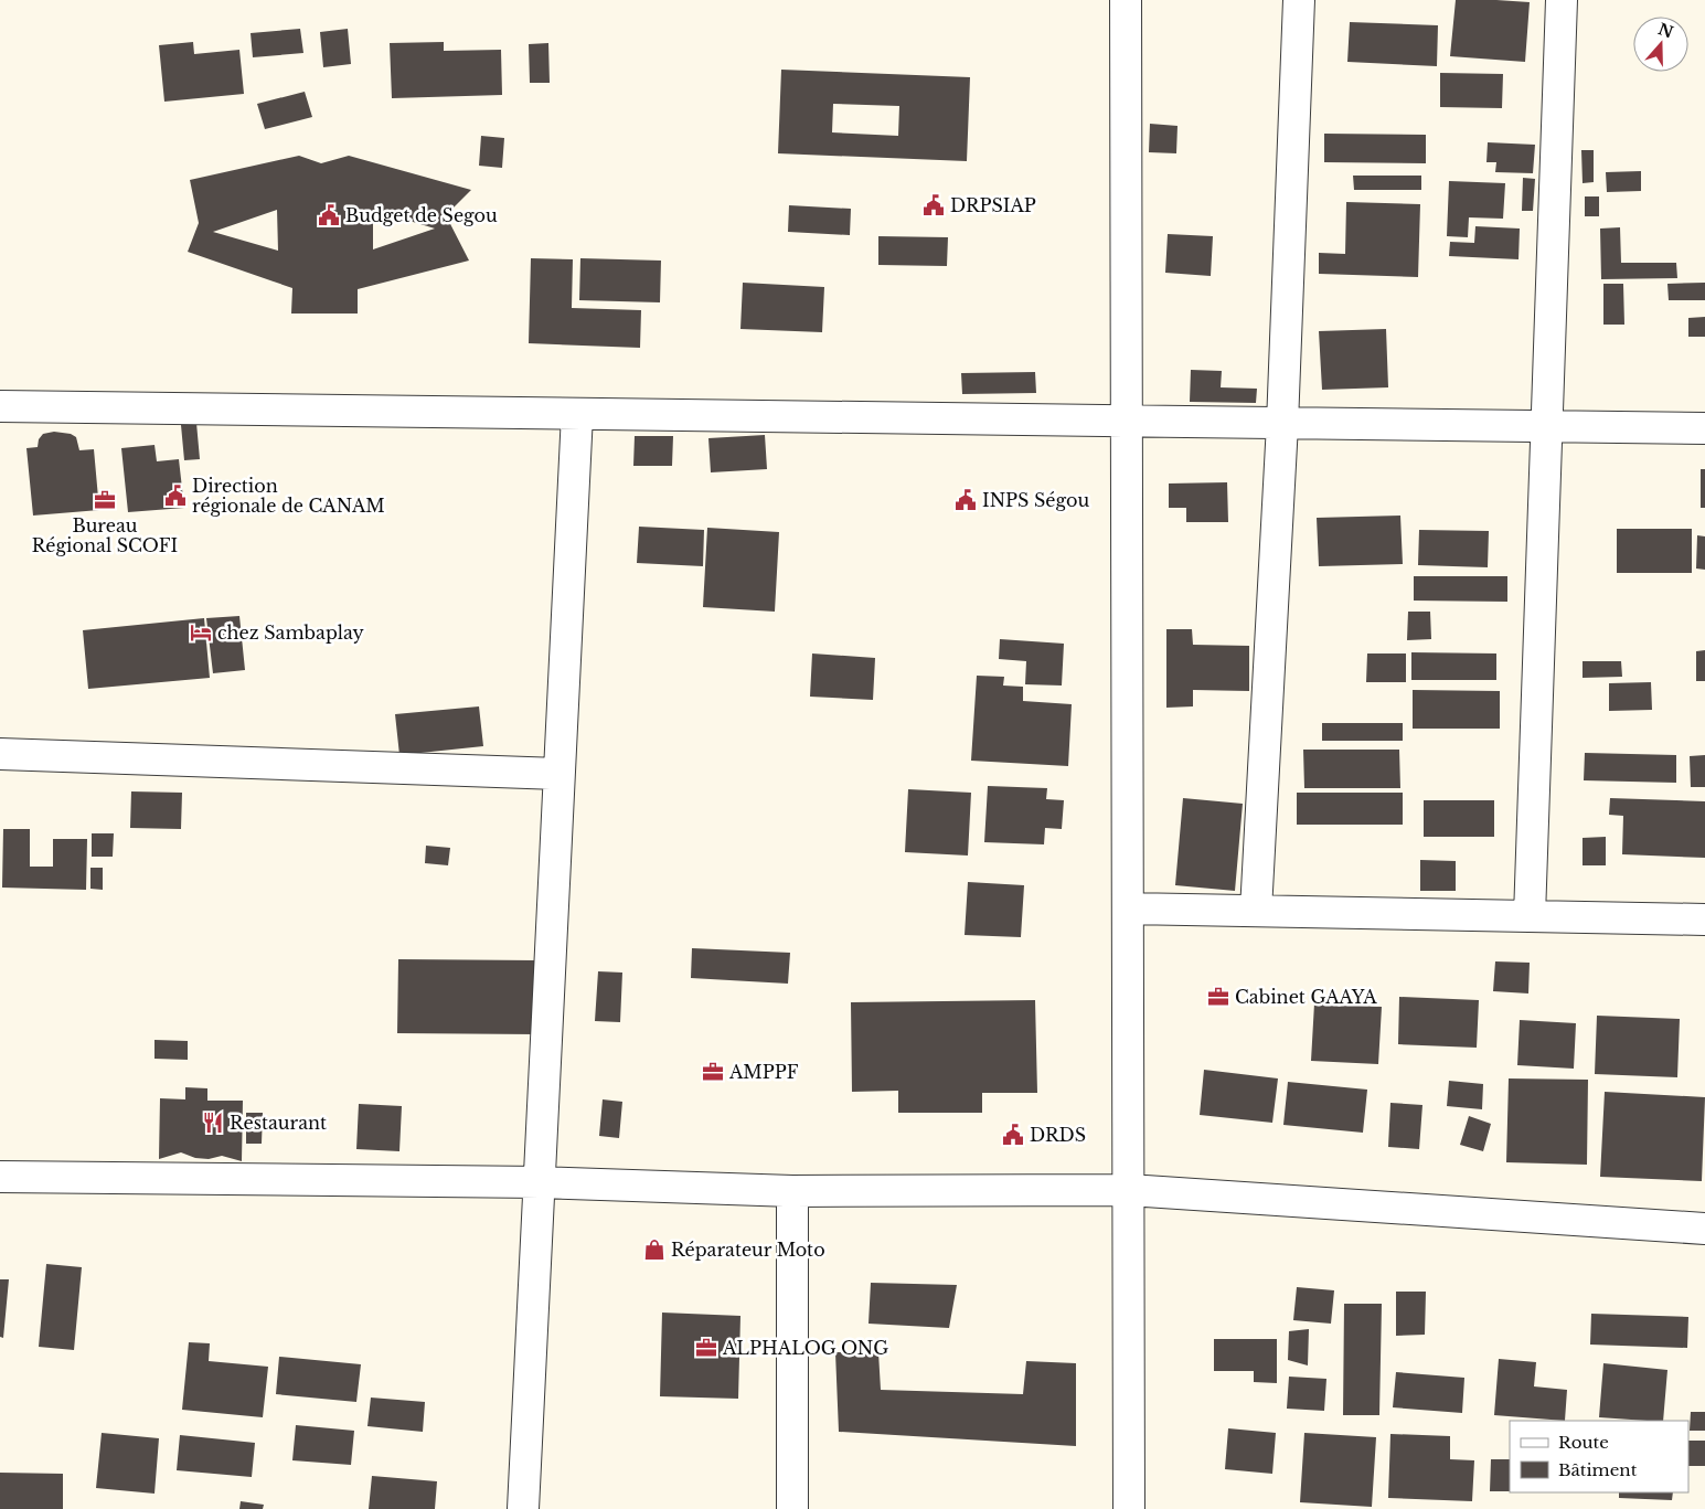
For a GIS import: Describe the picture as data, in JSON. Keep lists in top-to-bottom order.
{
  "places": {
    "public building": [
      "DRPSIAP",
      "Budget de Segou",
      "Direction régionale de CANAM",
      "INPS Ségou",
      "DRDS"
    ],
    "office": [
      "Bureau Régional SCOFI",
      "Cabinet GAAYA",
      "AMPPF",
      "ALPHALOG ONG"
    ],
    "hotel": ["chez Sambaplay"],
    "restaurant": ["Restaurant"],
    "shop": ["Réparateur Moto"]
  },
  "legend": ["Route", "Bâtiment"],
  "north": "top"
}
